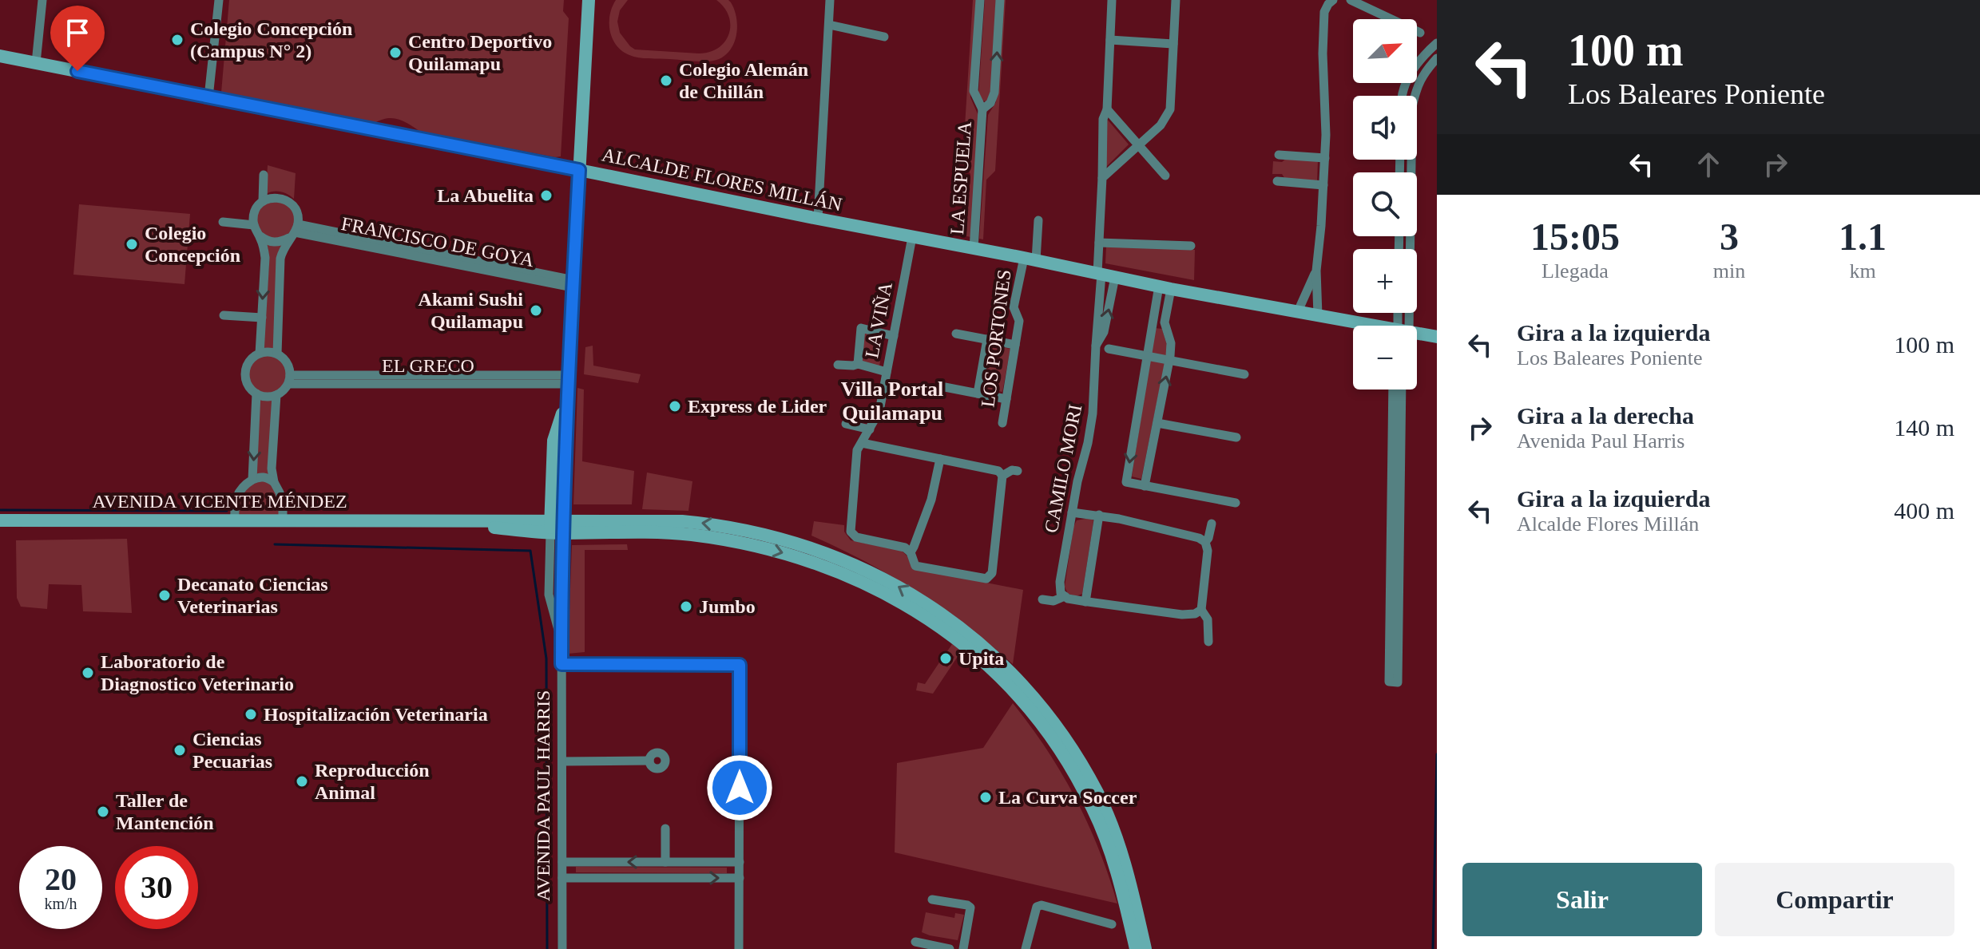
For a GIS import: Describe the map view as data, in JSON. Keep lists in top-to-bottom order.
{
  "streets": {
    "main road": ["ALCALDE FLORES MILLÁN", "AVENIDA VICENTE MÉNDEZ", "AVENIDA PAUL HARRIS"],
    "street": [
      "LA ESPUELA",
      "FRANCISCO DE GOYA",
      "LA VIÑA",
      "LOS PORTONES",
      "EL GRECO",
      "CAMILO MORI"
    ]
  },
  "crossings": [
    ["LA ESPUELA", "ALCALDE FLORES MILLÁN"],
    ["ALCALDE FLORES MILLÁN", "LA VIÑA"],
    ["ALCALDE FLORES MILLÁN", "LOS PORTONES"],
    ["ALCALDE FLORES MILLÁN", "CAMILO MORI"],
    ["ALCALDE FLORES MILLÁN", "AVENIDA PAUL HARRIS"],
    ["FRANCISCO DE GOYA", "AVENIDA PAUL HARRIS"],
    ["EL GRECO", "AVENIDA PAUL HARRIS"],
    ["AVENIDA VICENTE MÉNDEZ", "AVENIDA PAUL HARRIS"]
  ],
  "districts": ["Villa Portal Quilamapu"],
  "places": [
    "Colegio Concepción (Campus N° 2)",
    "Centro Deportivo Quilamapu",
    "Colegio Alemán de Chillán",
    "La Abuelita",
    "Colegio Concepción",
    "Akami Sushi Quilamapu",
    "Express de Lider",
    "Decanato Ciencias Veterinarias",
    "Jumbo",
    "Upita",
    "Laboratorio de Diagnostico Veterinario",
    "Hospitalización Veterinaria",
    "Ciencias Pecuarias",
    "Reproducción Animal",
    "La Curva Soccer",
    "Taller de Mantención"
  ],
  "north": "top right",
  "page": {
    "turn": ["100 m", "Los Baleares Poniente"],
    "map_buttons": ["+", "−"],
    "eta": [
      "15:05",
      "Llegada",
      "3",
      "min",
      "1.1",
      "km"
    ],
    "list": [
      {
        "name": "Gira a la izquierda",
        "note": "Los Baleares Poniente",
        "value": "100 m"
      },
      {
        "name": "Gira a la derecha",
        "note": "Avenida Paul Harris",
        "value": "140 m"
      },
      {
        "name": "Gira a la izquierda",
        "note": "Alcalde Flores Millán",
        "value": "400 m"
      }
    ],
    "speed": "20 km/h",
    "limit": "30",
    "buttons": ["Salir", "Compartir"]
  }
}
